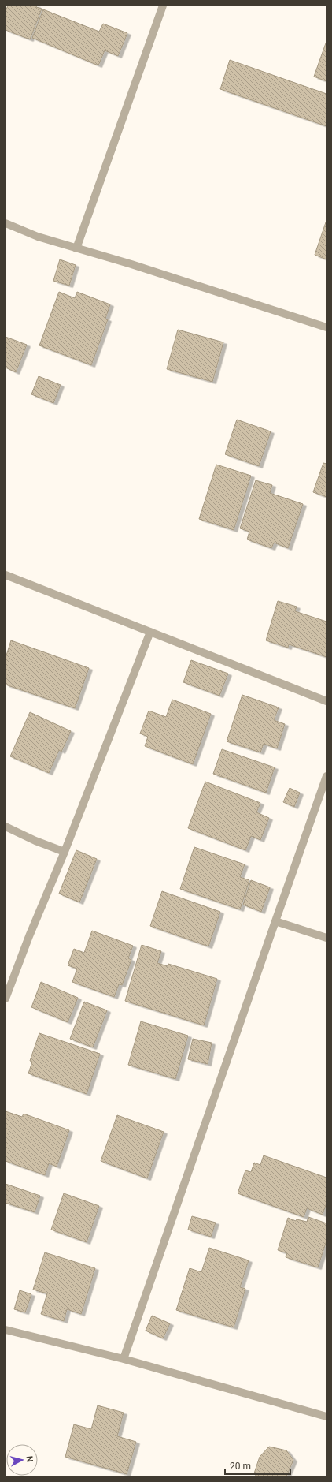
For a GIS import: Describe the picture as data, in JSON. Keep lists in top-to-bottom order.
{
  "scale_bar": "20 m",
  "north": "right"
}
